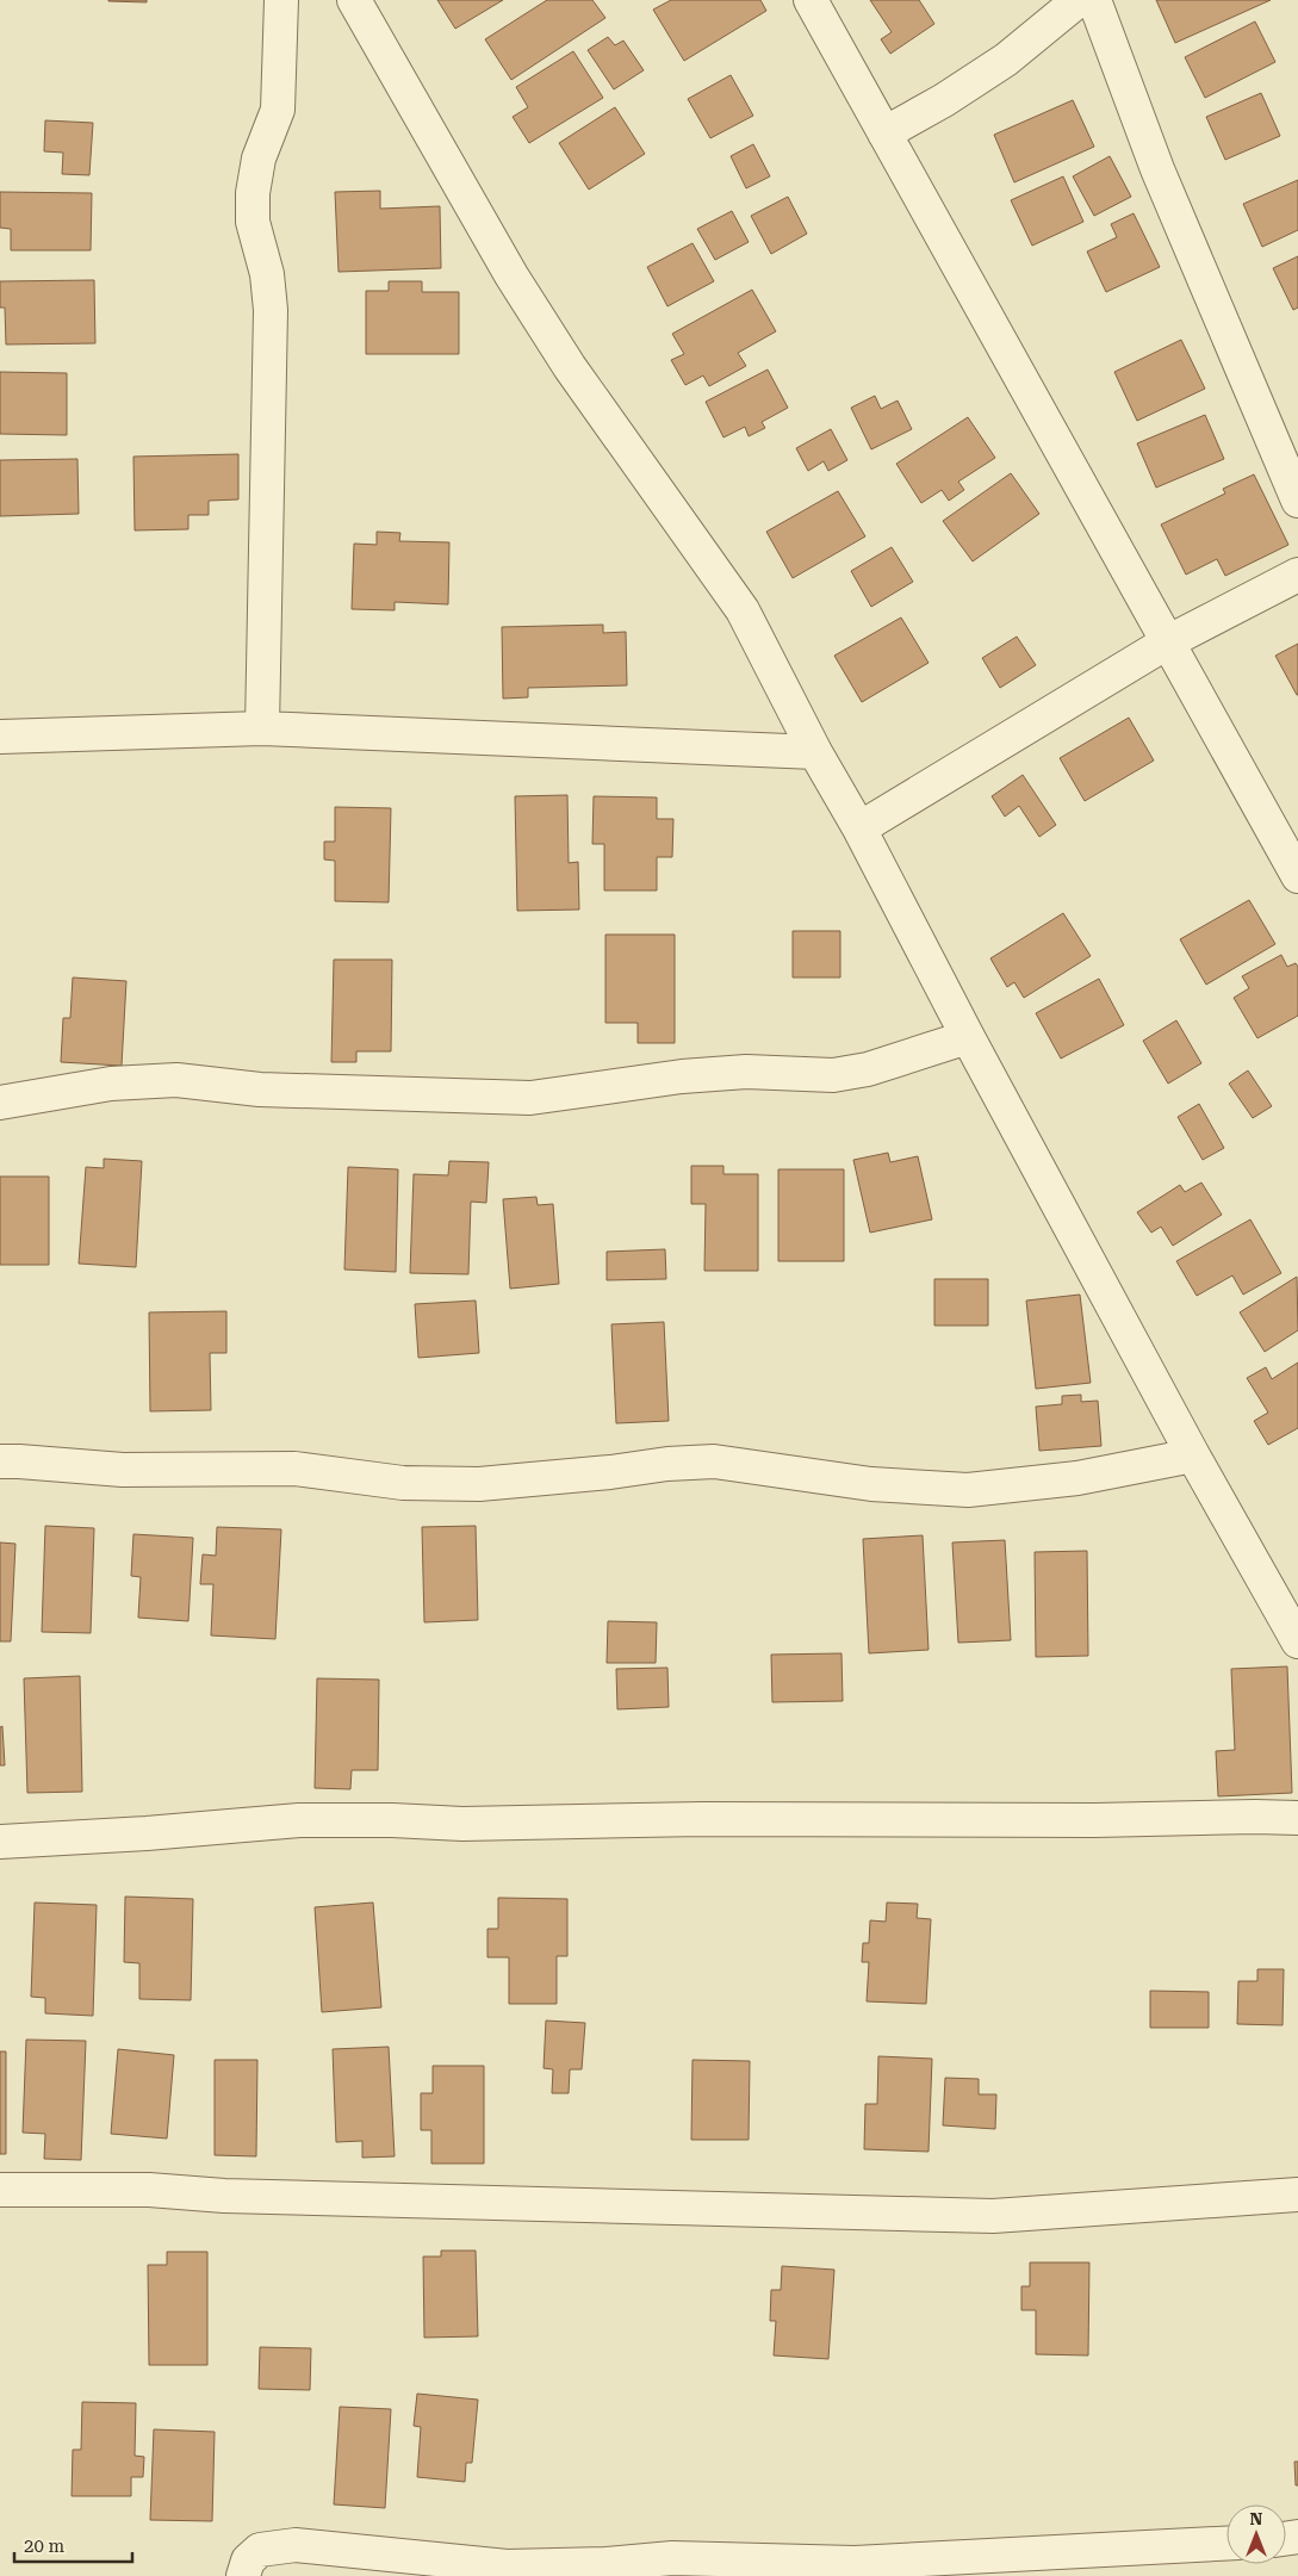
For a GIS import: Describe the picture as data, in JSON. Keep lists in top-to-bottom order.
{
  "scale_bar": "20 m",
  "north": "top"
}
